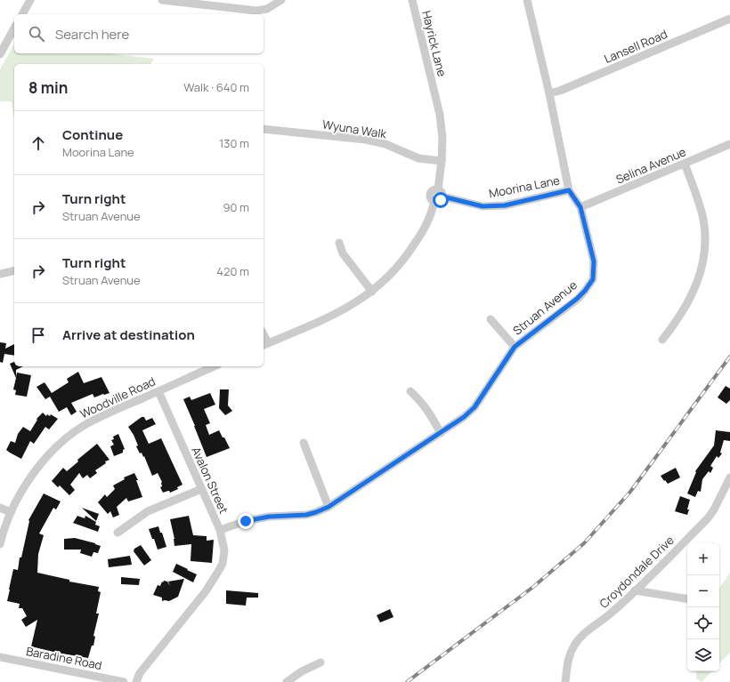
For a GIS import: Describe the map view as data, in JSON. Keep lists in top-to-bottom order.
{
  "streets": {
    "street": [
      "Hayrick Lane",
      "Lansell Road",
      "Wyuna Walk",
      "Selina Avenue",
      "Moorina Lane",
      "Struan Avenue",
      "Woodville Road",
      "Avalon Street",
      "Croydondale Drive",
      "Baradine Road"
    ]
  },
  "crossings": [
    ["Hayrick Lane", "Wyuna Walk"],
    ["Lansell Road", "Struan Avenue"],
    ["Selina Avenue", "Struan Avenue"],
    ["Moorina Lane", "Struan Avenue"],
    ["Struan Avenue", "Avalon Street"],
    ["Woodville Road", "Avalon Street"]
  ],
  "page": {
    "search": "Search here",
    "heading": ["8 min", "Walk · 640 m"],
    "list": [
      ["Continue", "Moorina Lane", "130 m"],
      ["Turn right", "Struan Avenue", "90 m"],
      ["Turn right", "Struan Avenue", "420 m"],
      "Arrive at destination"
    ],
    "map_buttons": ["+", "−"]
  }
}
